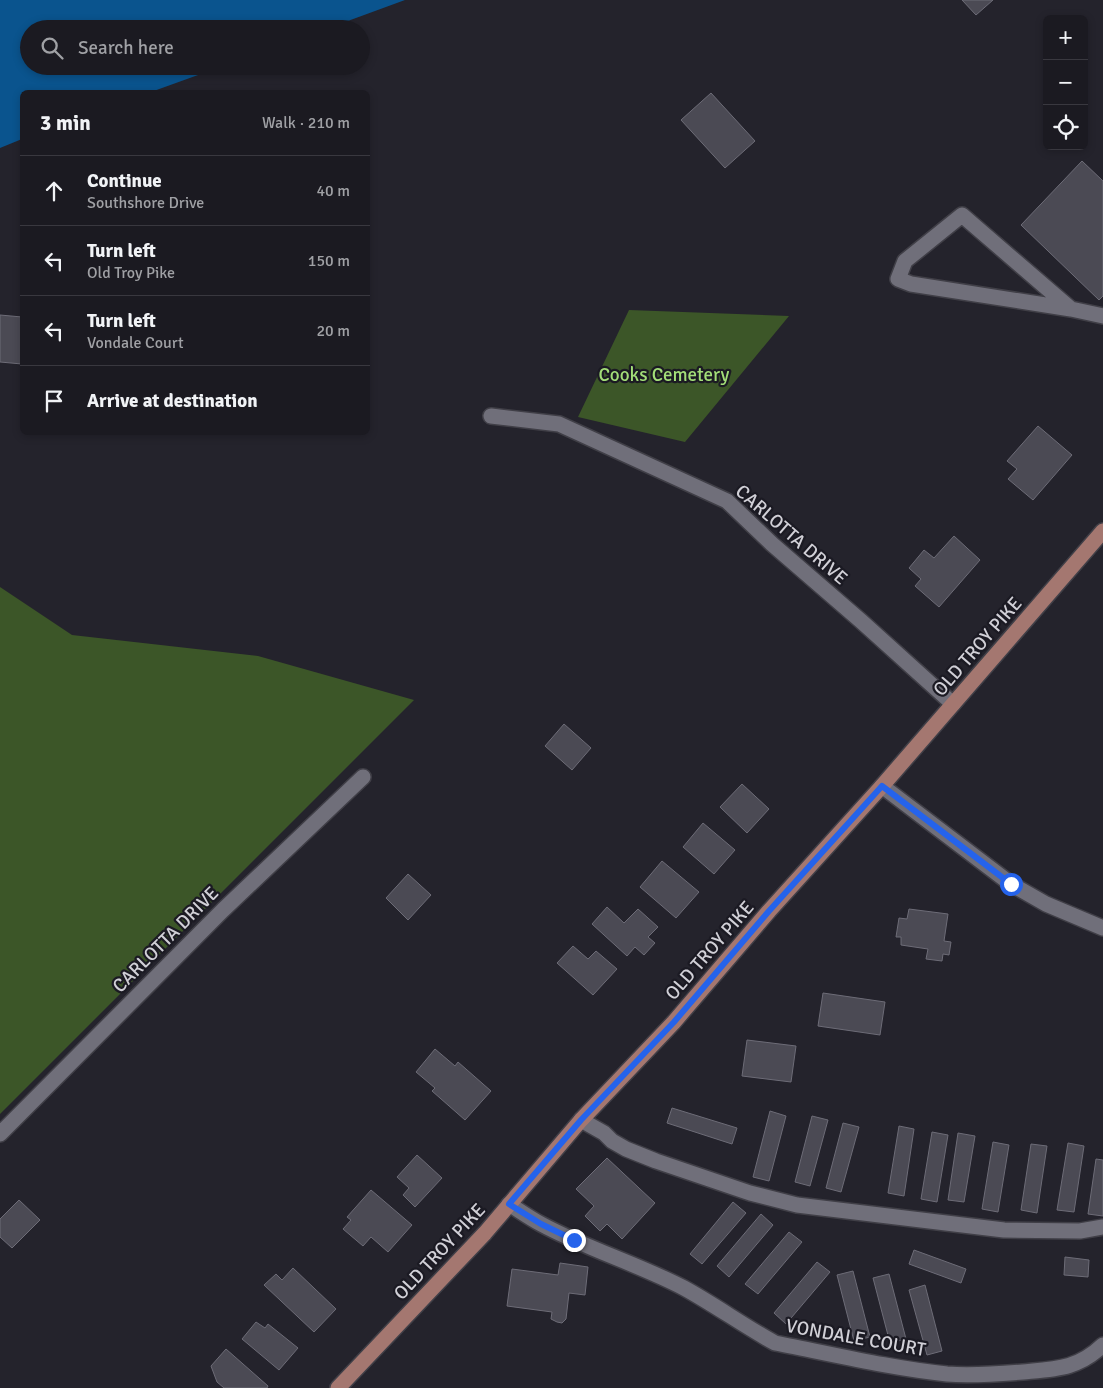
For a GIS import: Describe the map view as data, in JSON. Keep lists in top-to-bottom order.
{
  "streets": {
    "main road": ["OLD TROY PIKE"],
    "street": ["CARLOTTA DRIVE", "VONDALE COURT"]
  },
  "crossings": [
    ["CARLOTTA DRIVE", "OLD TROY PIKE"],
    ["OLD TROY PIKE", "VONDALE COURT"]
  ],
  "parks": ["Cooks Cemetery"],
  "page": {
    "map_buttons": ["+", "−"],
    "search": "Search here",
    "heading": ["3 min", "Walk · 210 m"],
    "list": [
      ["Continue", "Southshore Drive", "40 m"],
      ["Turn left", "Old Troy Pike", "150 m"],
      ["Turn left", "Vondale Court", "20 m"],
      "Arrive at destination"
    ]
  }
}
